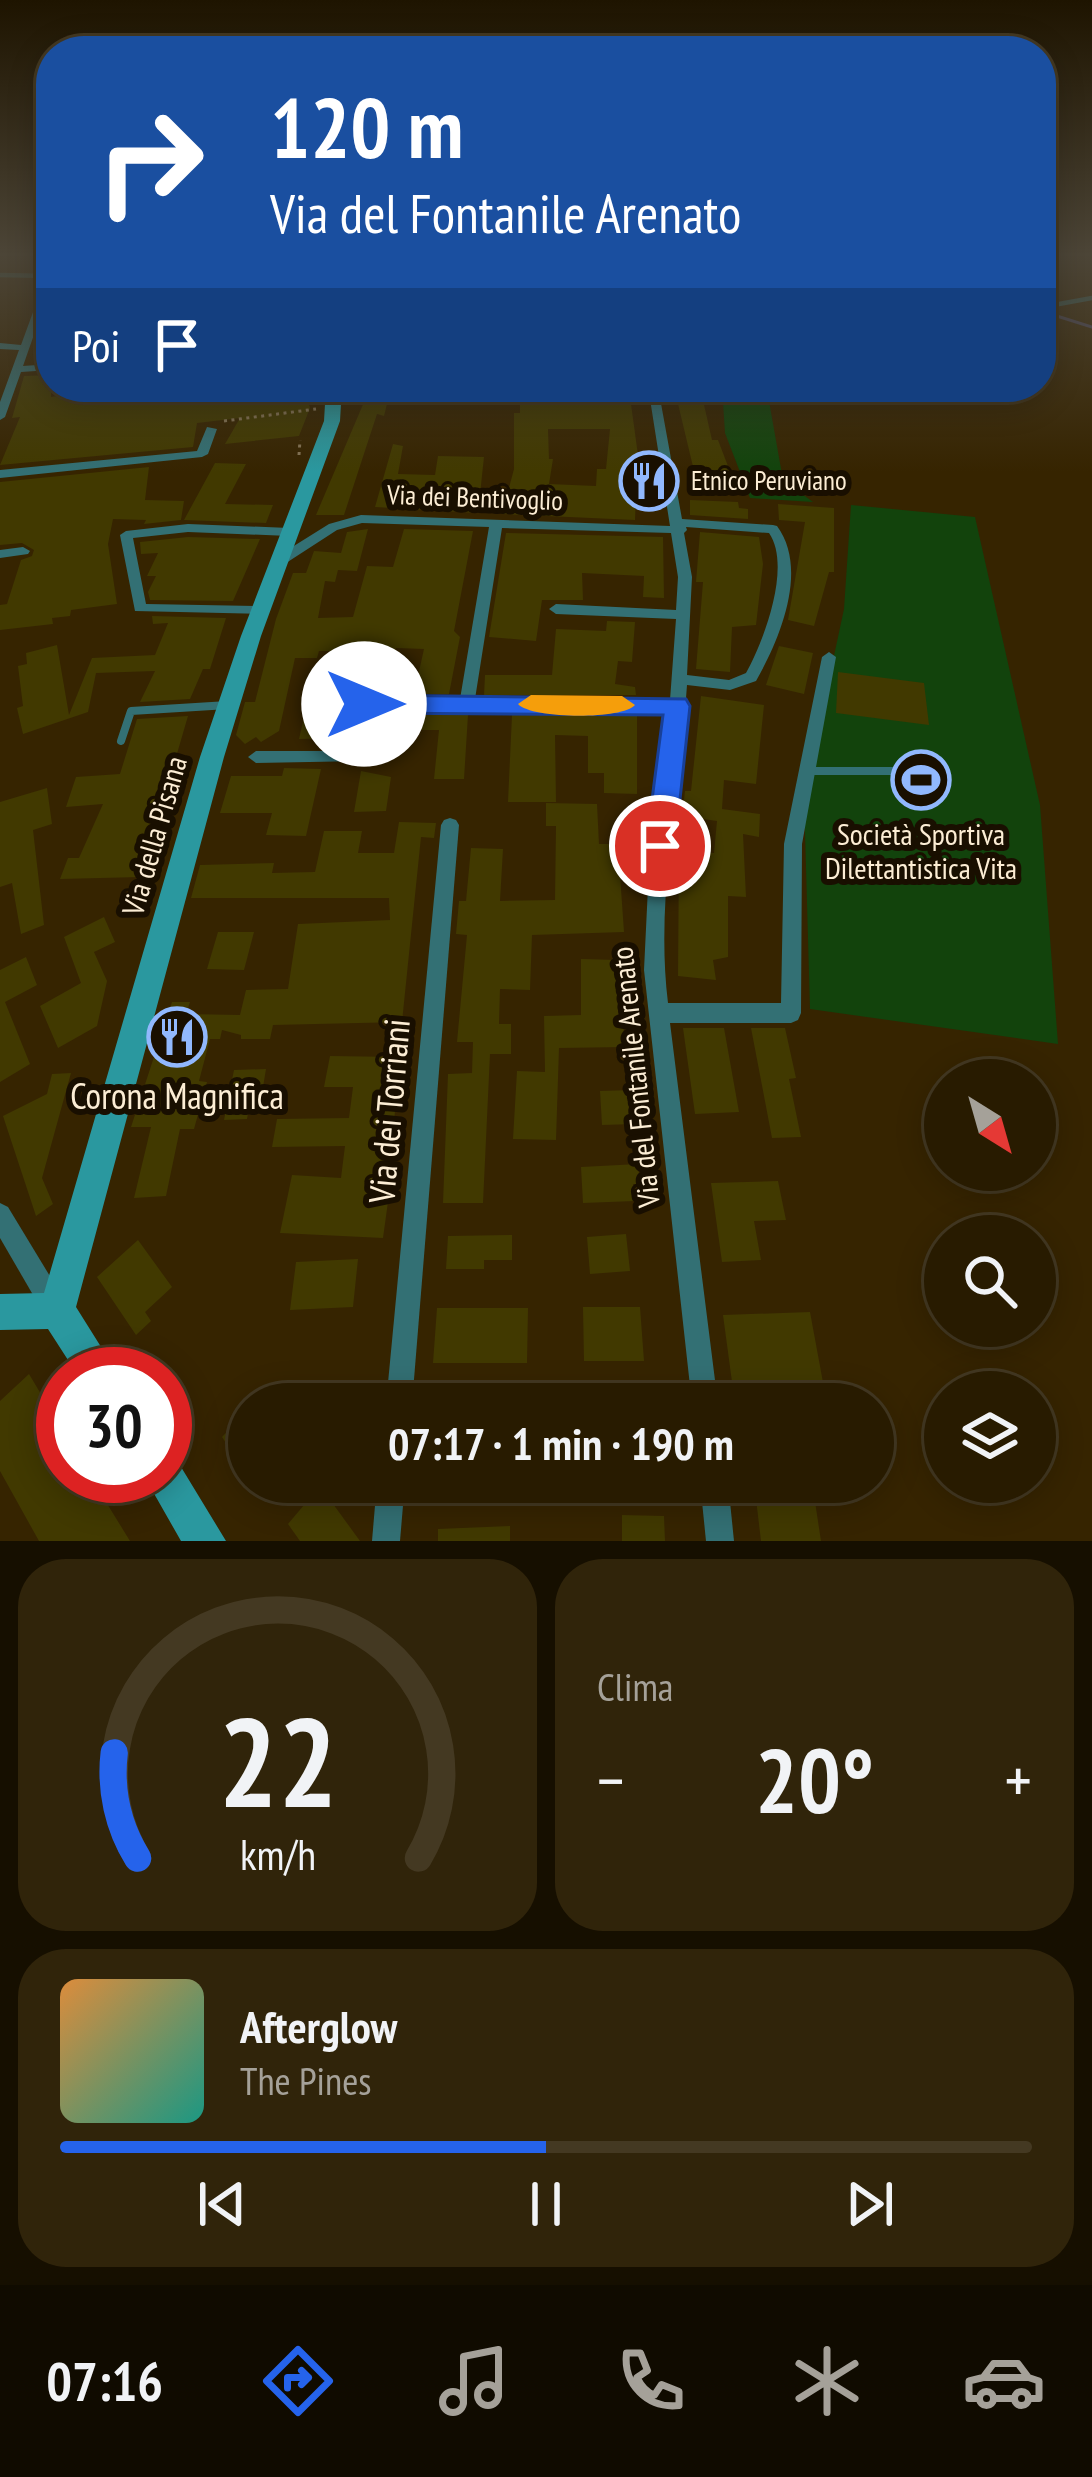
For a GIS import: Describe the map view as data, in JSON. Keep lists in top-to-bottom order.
{
  "streets": {
    "main road": ["Via della Pisana"],
    "street": ["Via dei Bentivoglio", "Via del Fontanile Arenato", "Via dei Torriani"]
  },
  "crossings": [
    ["Via dei Bentivoglio", "Via della Pisana"],
    ["Via dei Bentivoglio", "Via del Fontanile Arenato"]
  ],
  "places": {
    "restaurant": ["Etnico Peruviano", "Corona Magnifica"],
    "sports": ["Società Sportiva Dilettantistica Vita"]
  },
  "north": "bottom right",
  "page": {
    "turn": ["120 m", "Via del Fontanile Arenato"],
    "then": "Poi",
    "limit": "30",
    "trip": "07:17 · 1 min · 190 m",
    "tile": "Clima",
    "heat": ["−", "20°", "+"],
    "song": ["Afterglow", "The Pines"],
    "tabs": "07:16",
    "gauge": ["22", "km/h"]
  }
}
